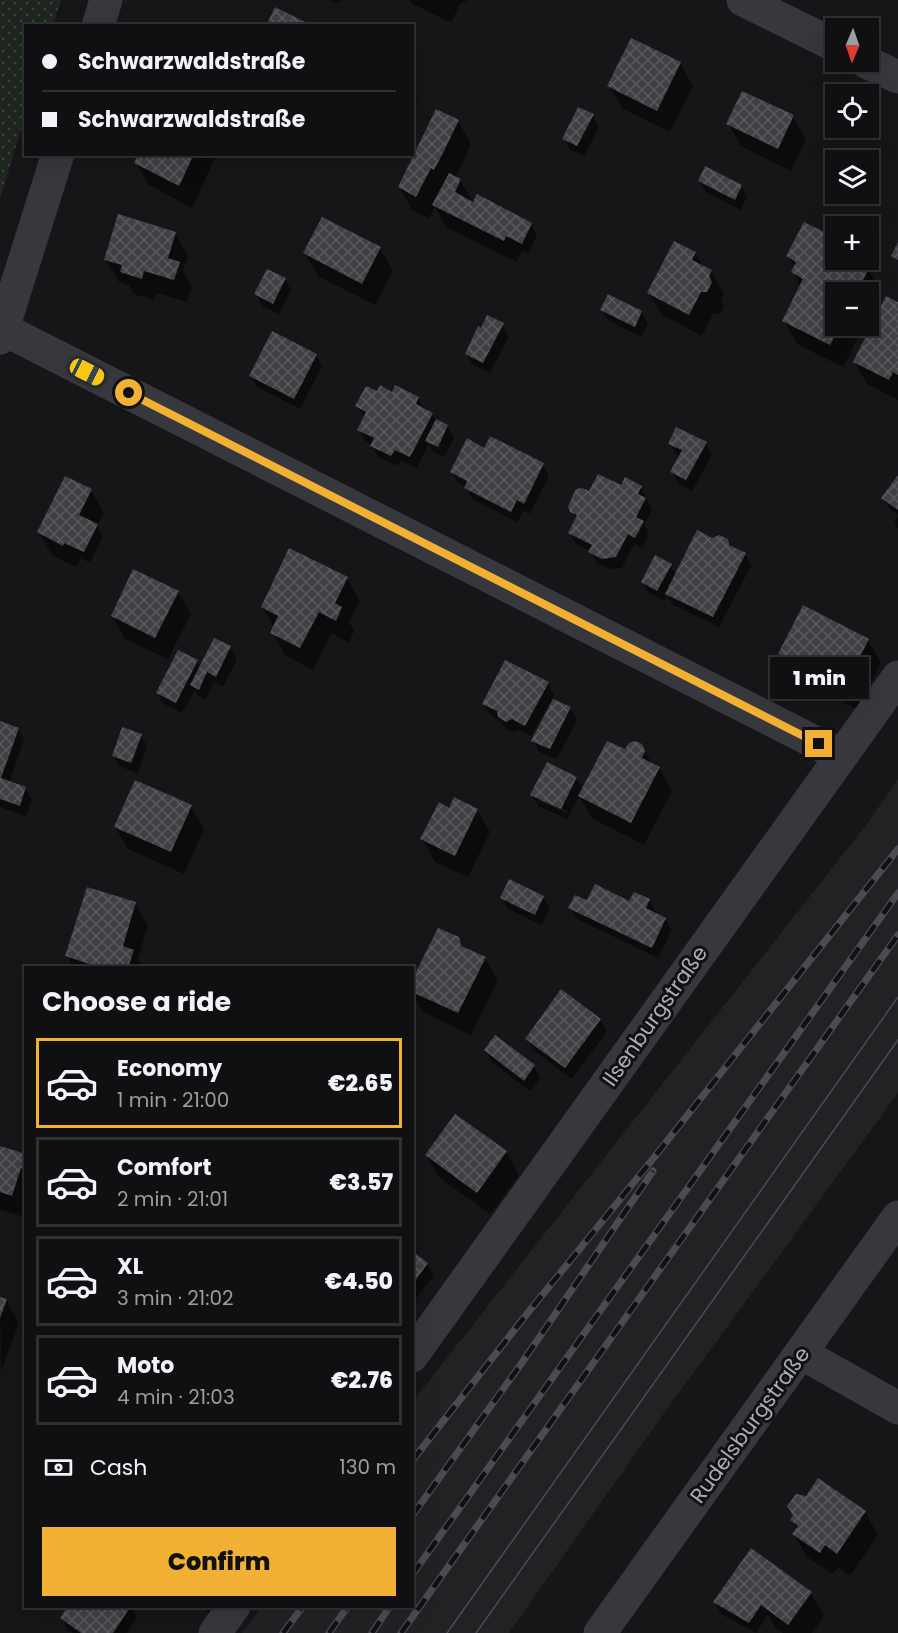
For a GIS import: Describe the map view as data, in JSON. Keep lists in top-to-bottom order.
{
  "streets": {
    "street": ["Ilsenburgstraße", "Rudelsburgstraße"]
  },
  "north": "bottom",
  "page": {
    "map_buttons": ["+", "−"],
    "banner": ["Schwarzwaldstraße", "Schwarzwaldstraße"],
    "bubble": "1 min",
    "heading": "Choose a ride",
    "list": [
      {
        "name": "Economy",
        "note": "1 min · 21:00",
        "value": "€2.65"
      },
      {
        "name": "Comfort",
        "note": "2 min · 21:01",
        "value": "€3.57"
      },
      {
        "name": "XL",
        "note": "3 min · 21:02",
        "value": "€4.50"
      },
      {
        "name": "Moto",
        "note": "4 min · 21:03",
        "value": "€2.76"
      }
    ],
    "pay": ["Cash", "130 m"],
    "buttons": "Confirm"
  }
}
